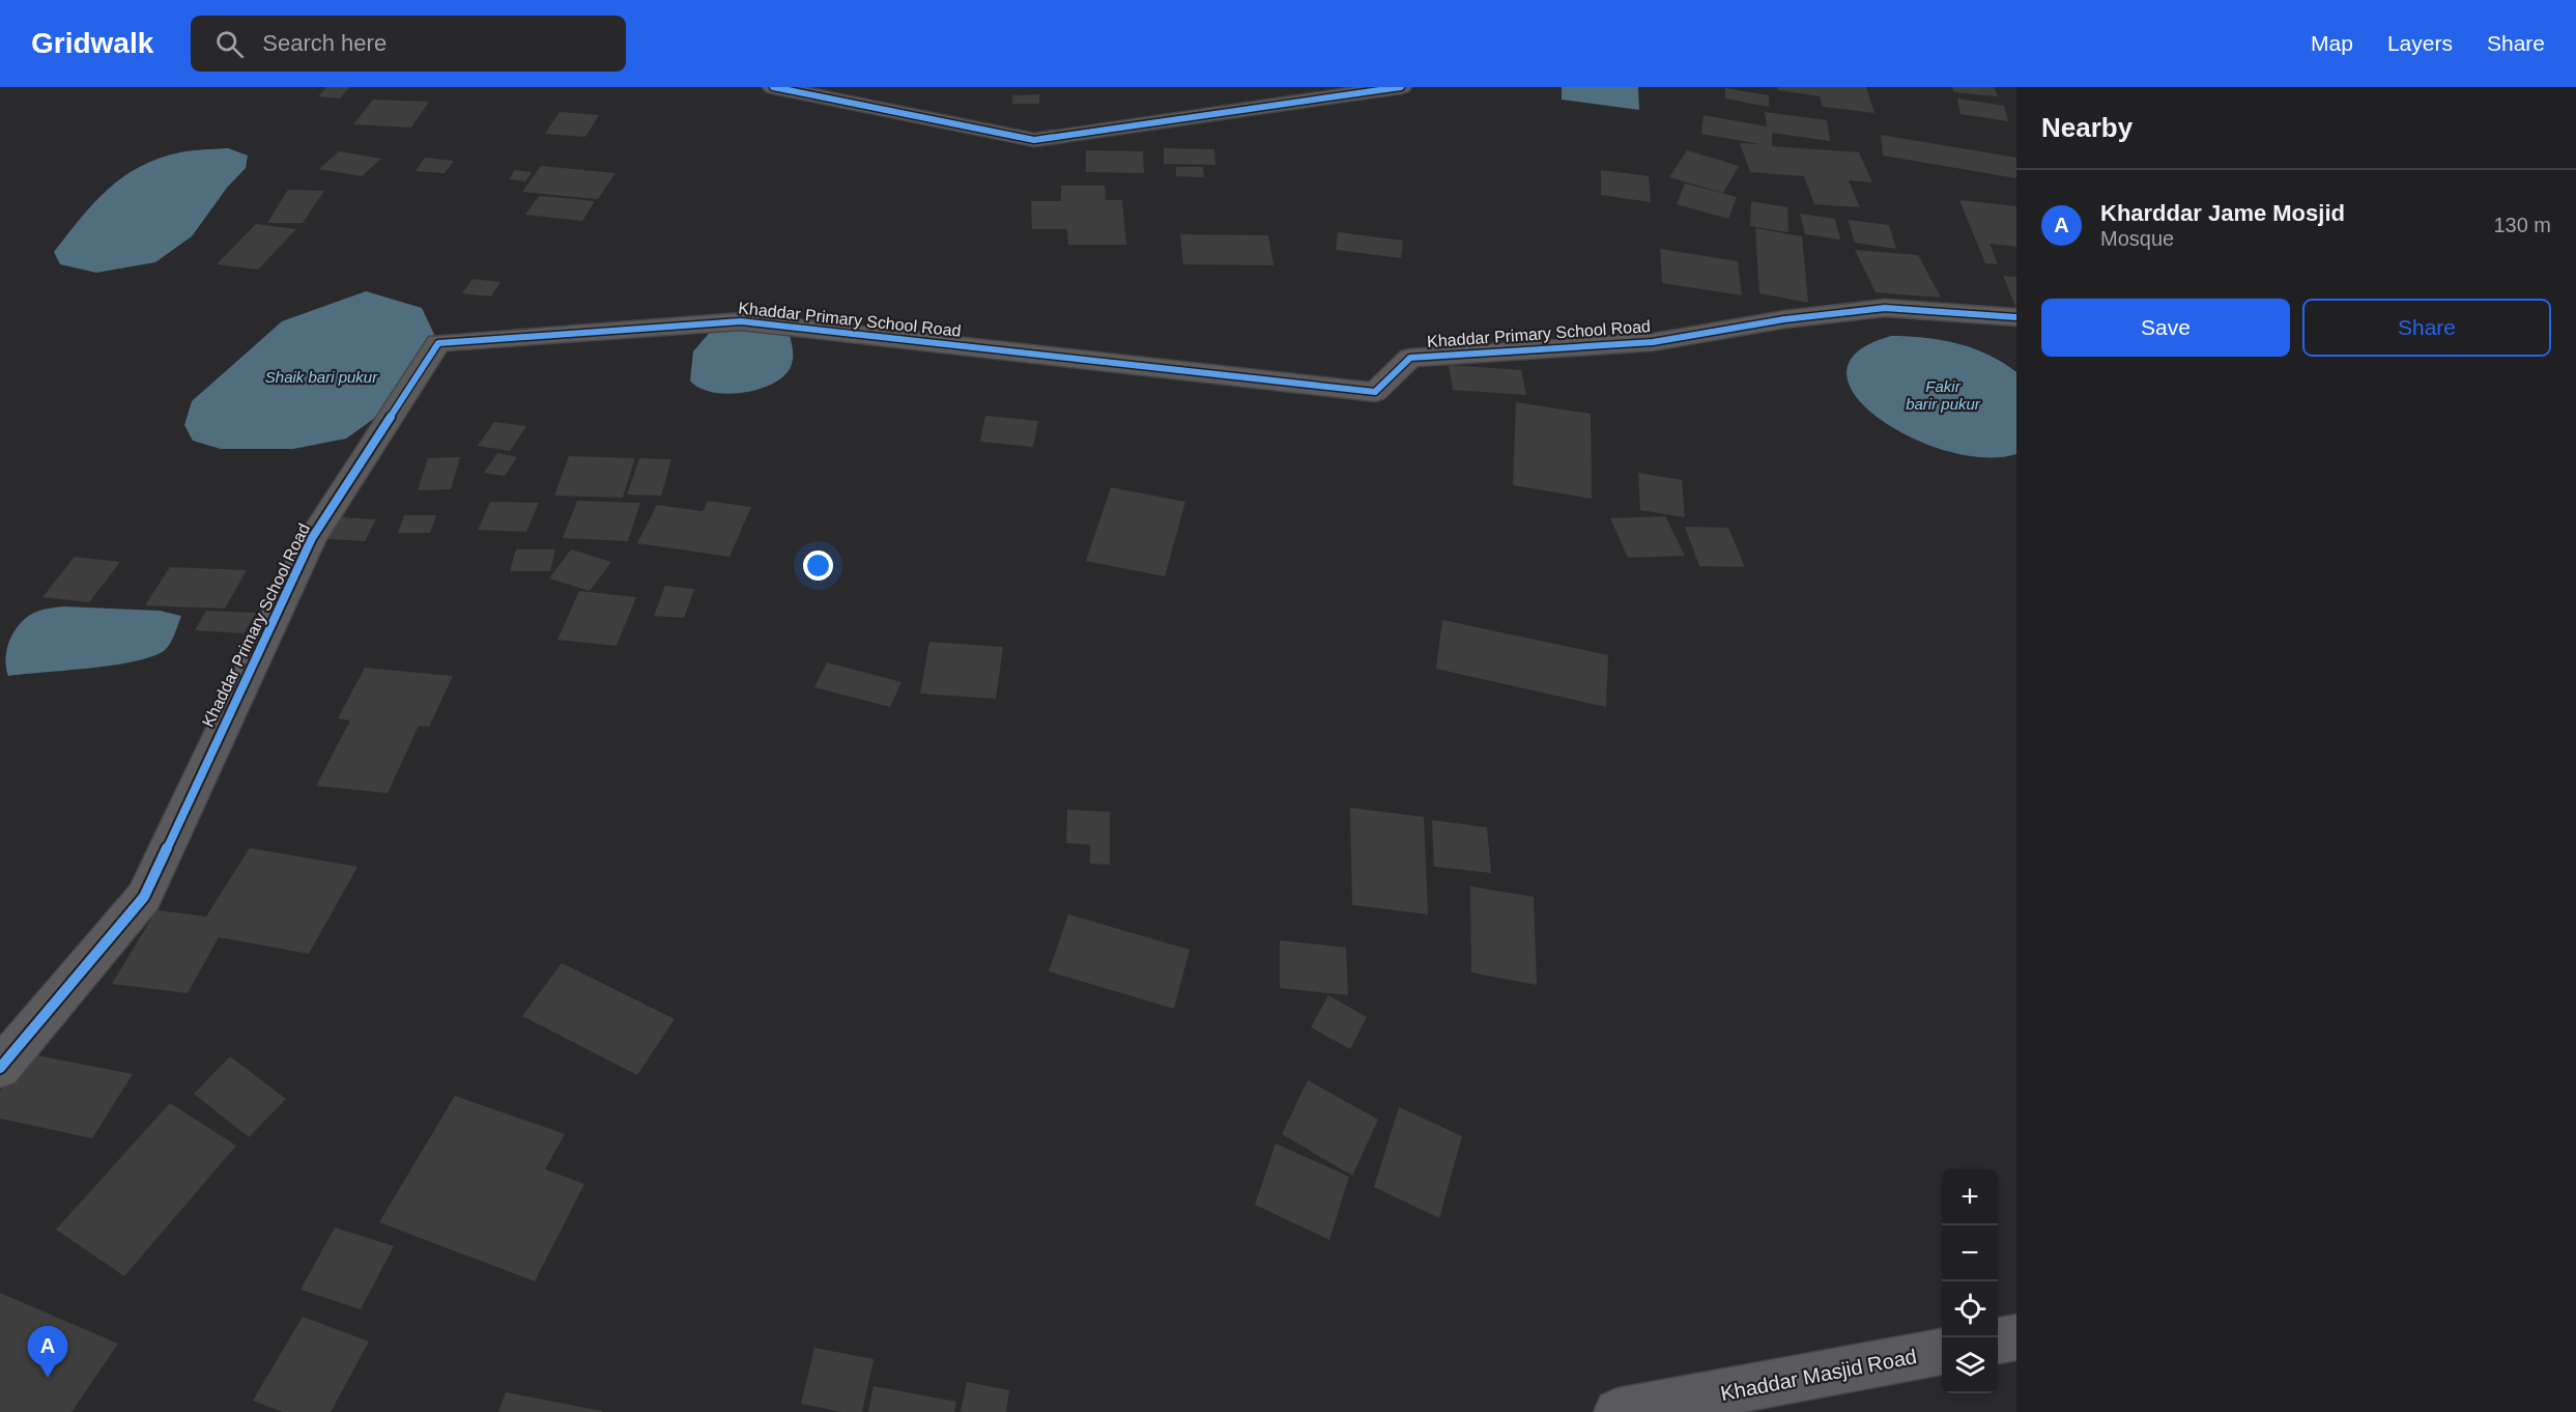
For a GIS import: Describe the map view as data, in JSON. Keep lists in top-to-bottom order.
{
  "streets": {
    "street": ["Khaddar Primary School Road", "Khaddar Masjid Road"]
  },
  "water": ["Shaik bari pukur", "Fakir barir pukur"],
  "page": {
    "header": "Gridwalk",
    "search": "Search here",
    "nav": ["Map", "Layers", "Share"],
    "heading": "Nearby",
    "list": [
      {
        "mark": "A",
        "name": "Kharddar Jame Mosjid",
        "note": "Mosque",
        "value": "130 m"
      }
    ],
    "buttons": ["Save", "Share"],
    "map_buttons": ["+", "−"],
    "pins": "A"
  }
}
